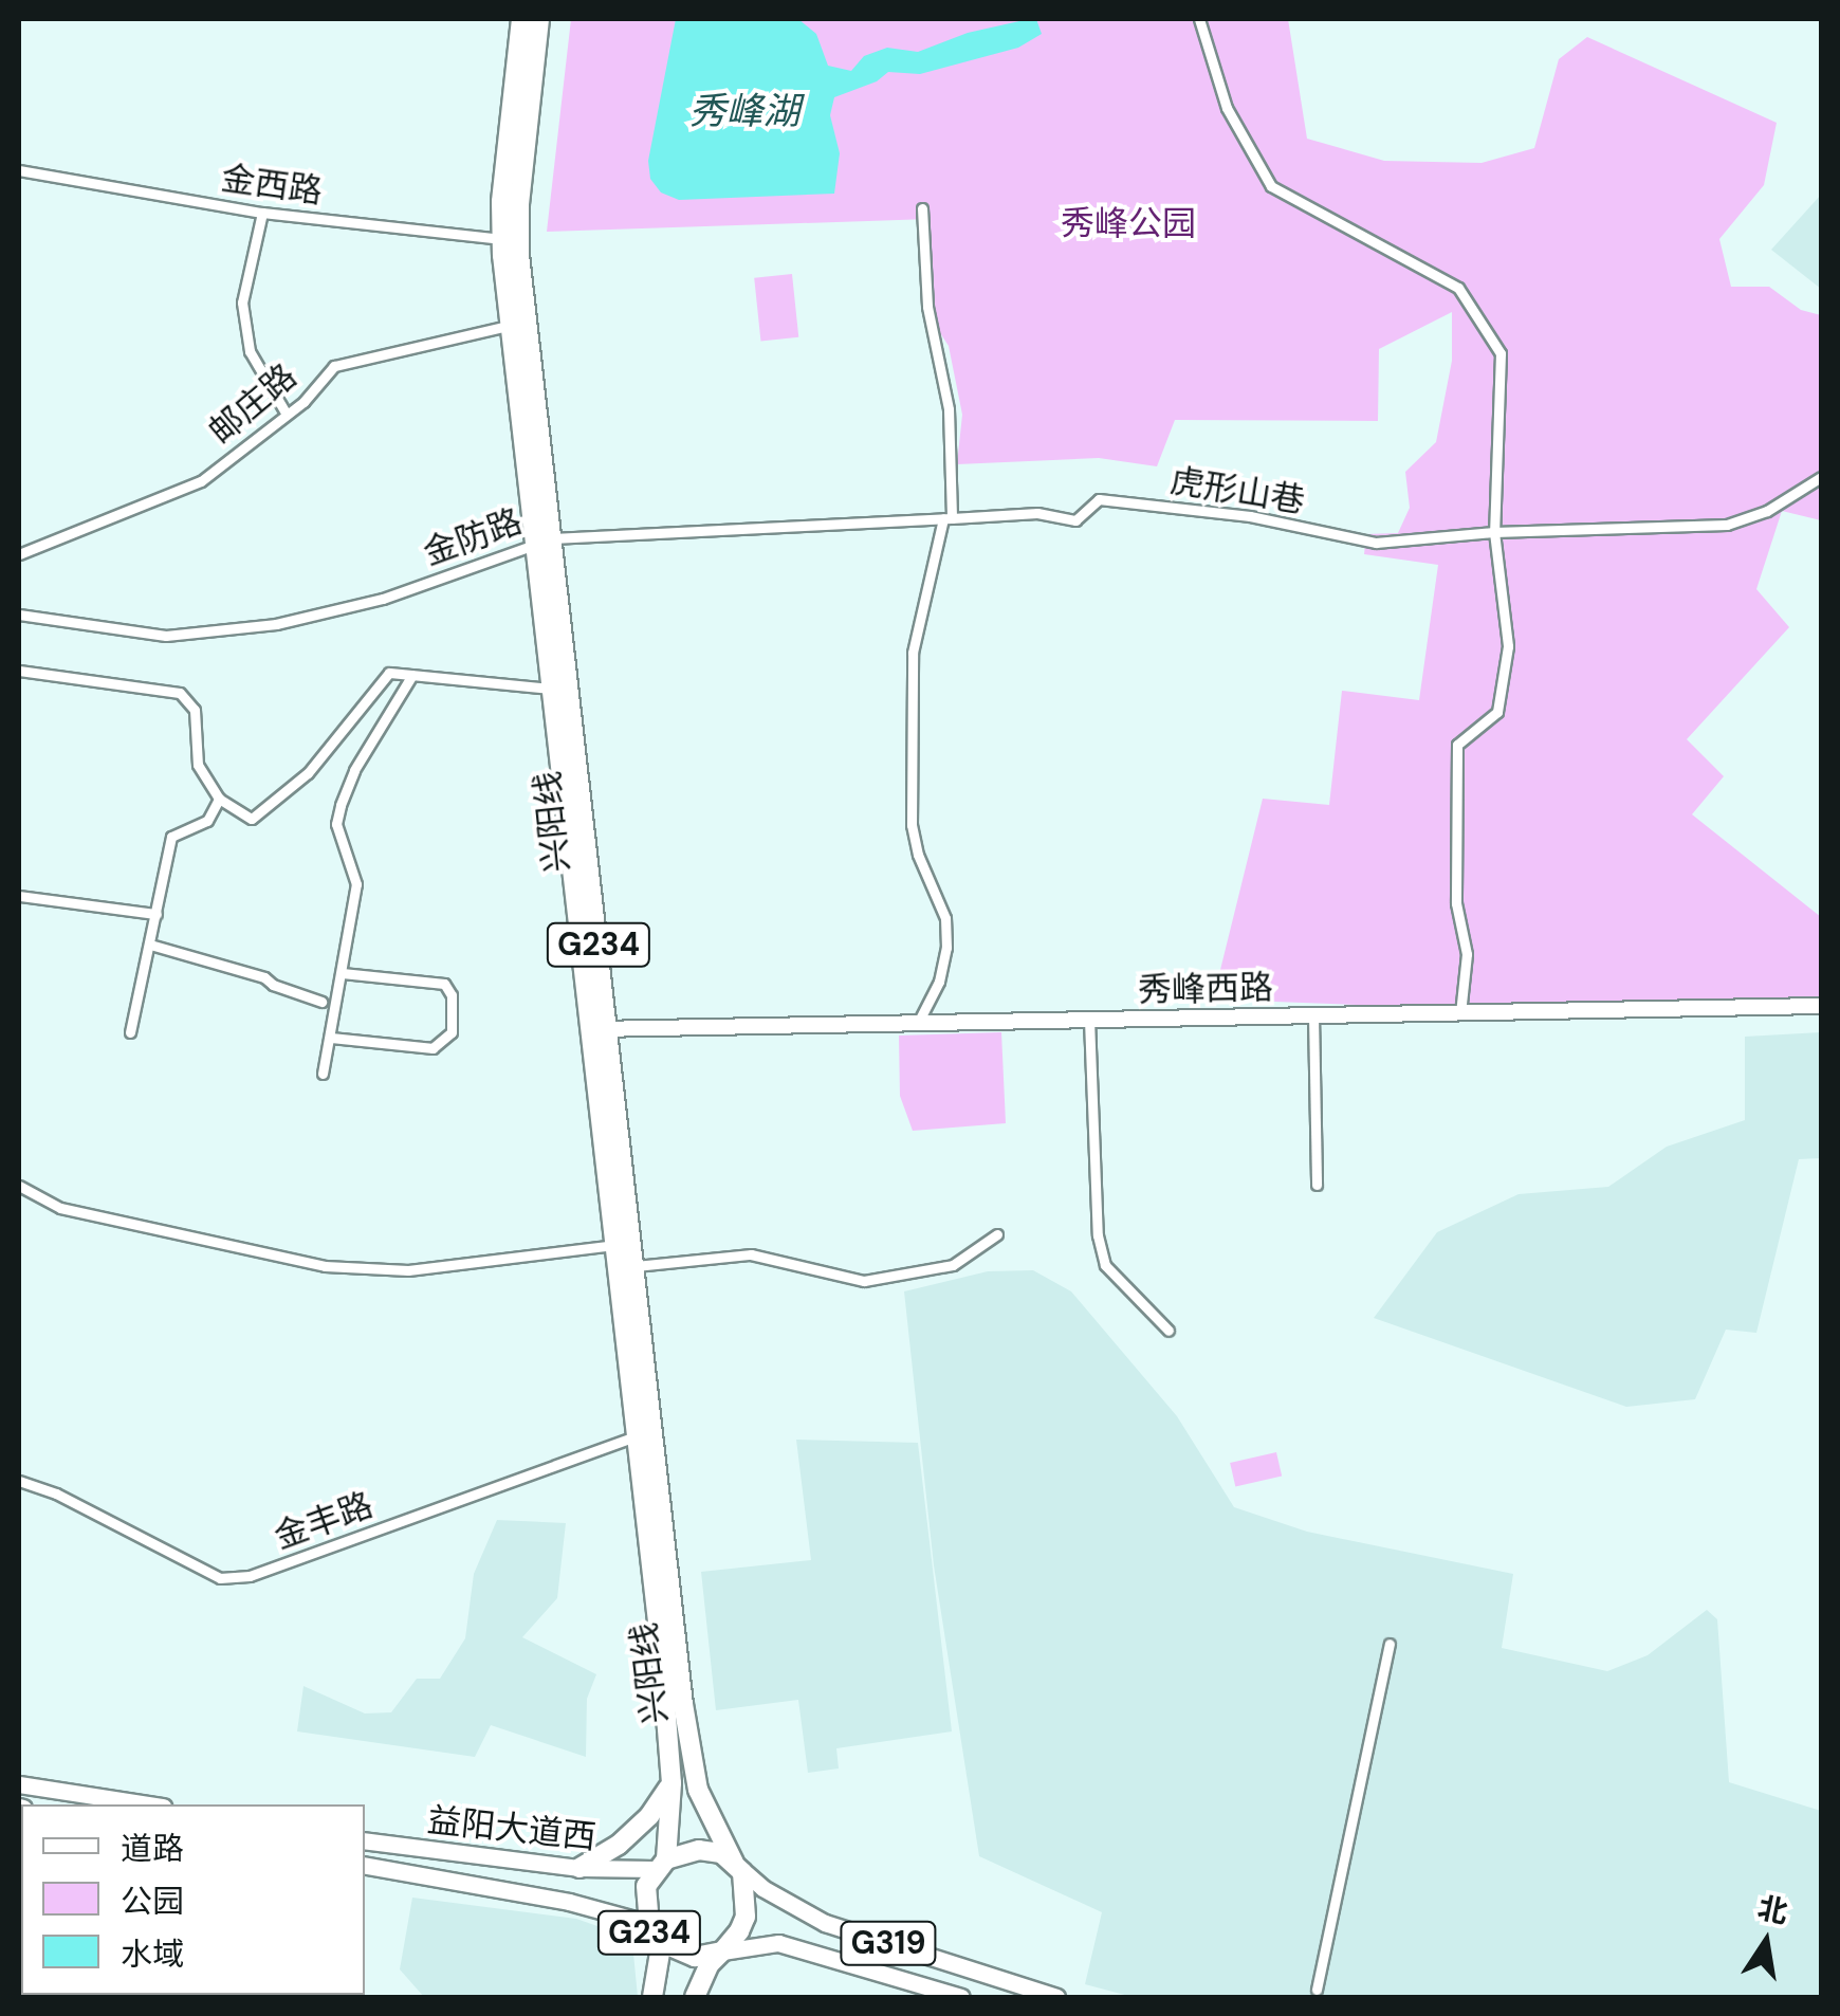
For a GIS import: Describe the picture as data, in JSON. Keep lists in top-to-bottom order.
{
  "streets": {
    "highway": ["兴阳线", "G234"],
    "main road": ["益阳大道西", "G319"],
    "street": [
      "金西路",
      "邮庄路",
      "虎形山巷",
      "金防路",
      "秀峰西路",
      "金丰路"
    ]
  },
  "crossings": [
    ["金西路", "兴阳线"],
    ["邮庄路", "兴阳线"],
    ["虎形山巷", "金防路"],
    ["金防路", "兴阳线"],
    ["兴阳线", "G234"],
    ["兴阳线", "秀峰西路"],
    ["兴阳线", "金丰路"],
    ["兴阳线", "益阳大道西"],
    ["兴阳线", "G319"],
    ["G234", "益阳大道西"],
    ["G234", "G319"],
    ["益阳大道西", "G319"]
  ],
  "water": ["秀峰湖"],
  "parks": ["秀峰公园"],
  "legend": ["道路", "公园", "水域"],
  "north": "top"
}
